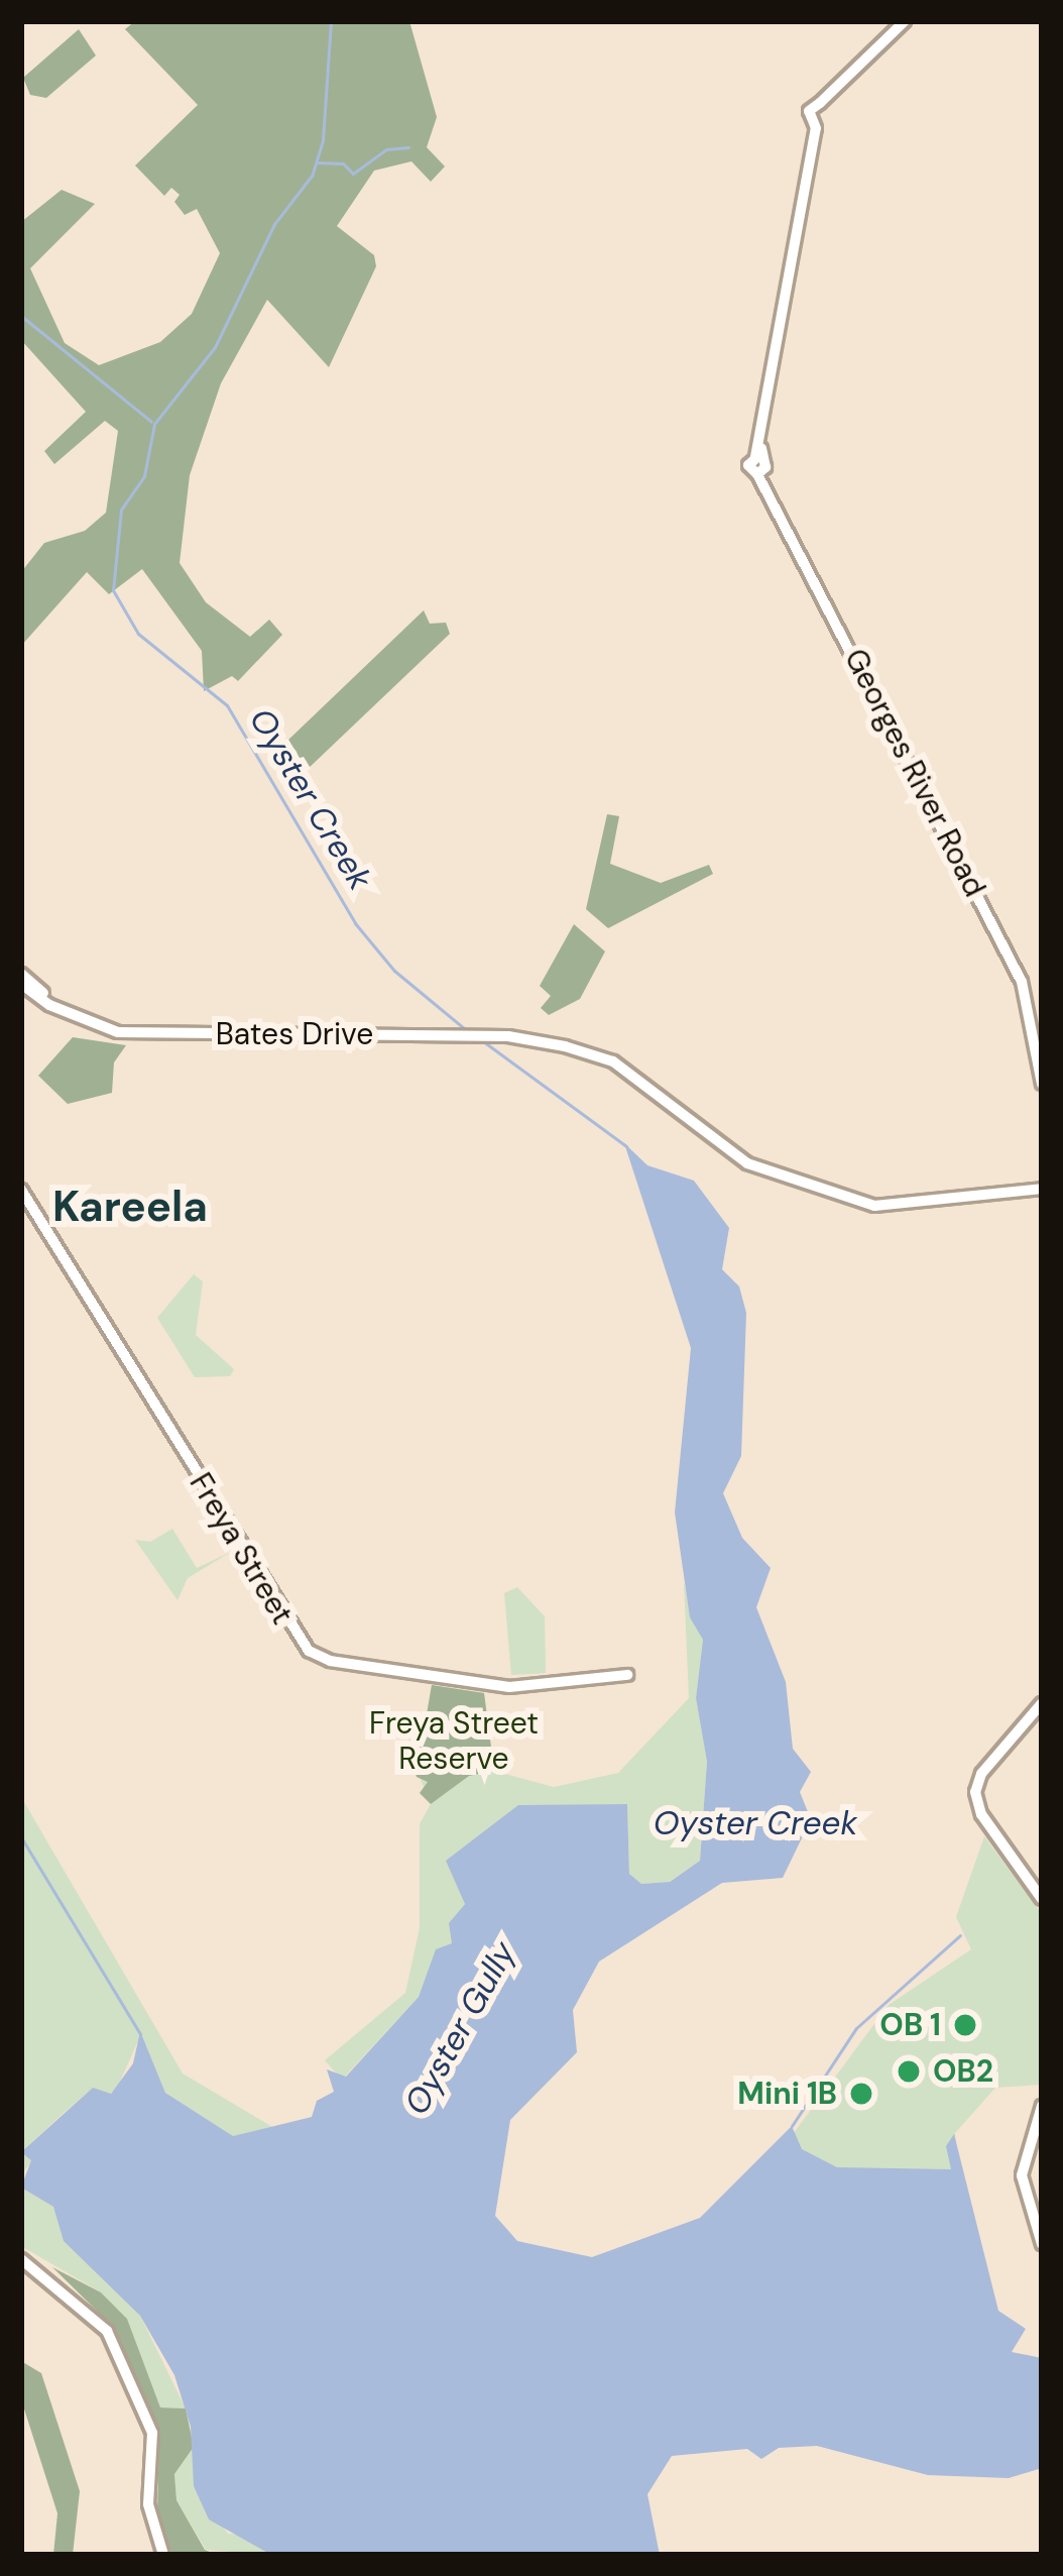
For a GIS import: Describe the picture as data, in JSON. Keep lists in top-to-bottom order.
{
  "streets": {
    "street": ["Georges River Road", "Bates Drive", "Freya Street"]
  },
  "districts": ["Kareela"],
  "water": ["Oyster Creek", "Oyster Gully"],
  "parks": ["Freya Street Reserve"],
  "places": ["OB 1", "OB2", "Mini 1B"]
}
